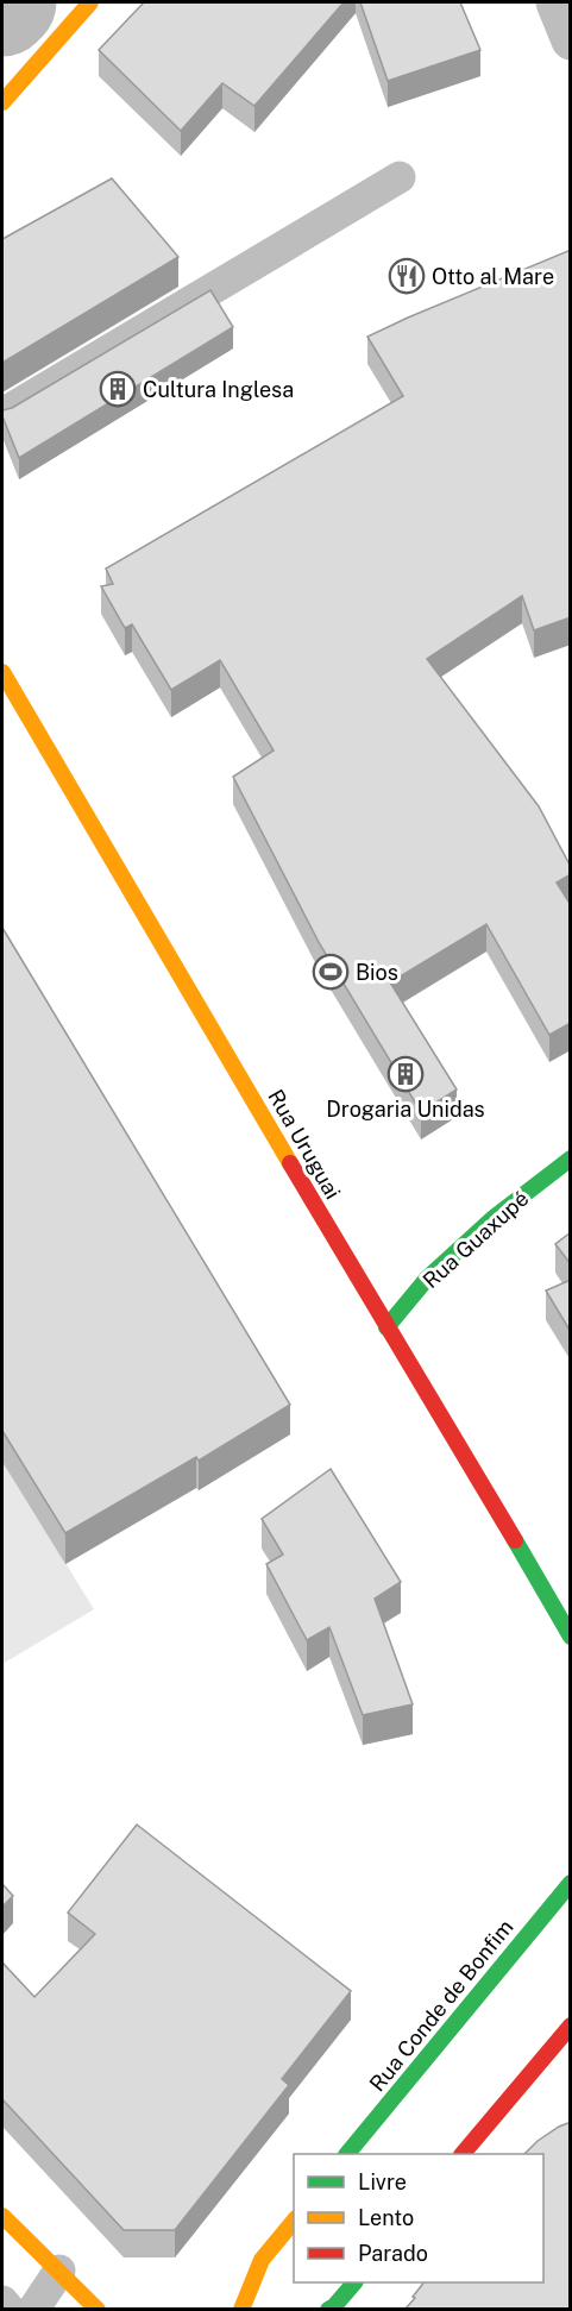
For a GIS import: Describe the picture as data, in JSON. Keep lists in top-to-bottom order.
{
  "streets": {
    "main road": ["Rua Uruguai", "Rua Guaxupé", "Rua Conde de Bonfim"]
  },
  "crossings": [
    ["Rua Uruguai", "Rua Guaxupé"]
  ],
  "places": {
    "restaurant": ["Otto al Mare"],
    "building": ["Cultura Inglesa", "Drogaria Unidas"],
    "sports": ["Bios"]
  },
  "legend": ["Livre", "Lento", "Parado"]
}
